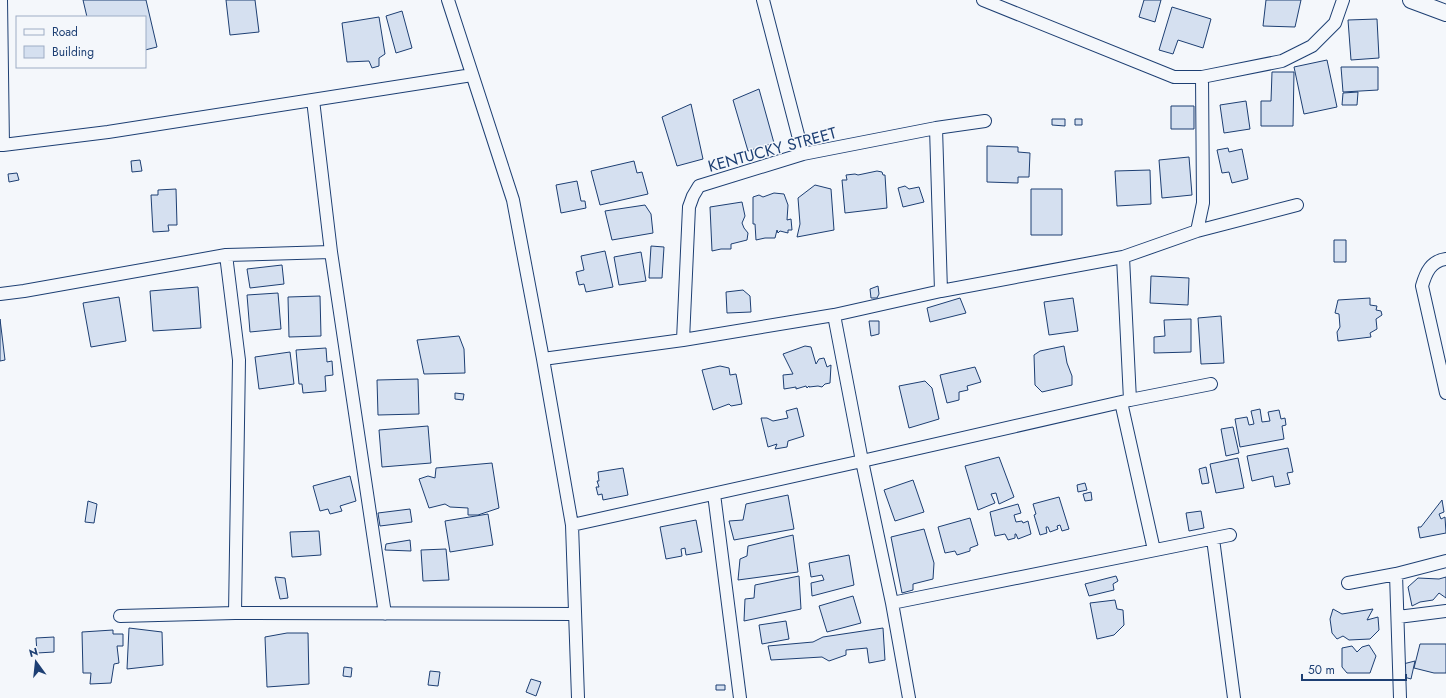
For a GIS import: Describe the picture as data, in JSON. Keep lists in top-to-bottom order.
{
  "streets": {
    "street": ["KENTUCKY STREET"]
  },
  "legend": ["Road", "Building"],
  "scale_bar": "50 m",
  "north": "top"
}
